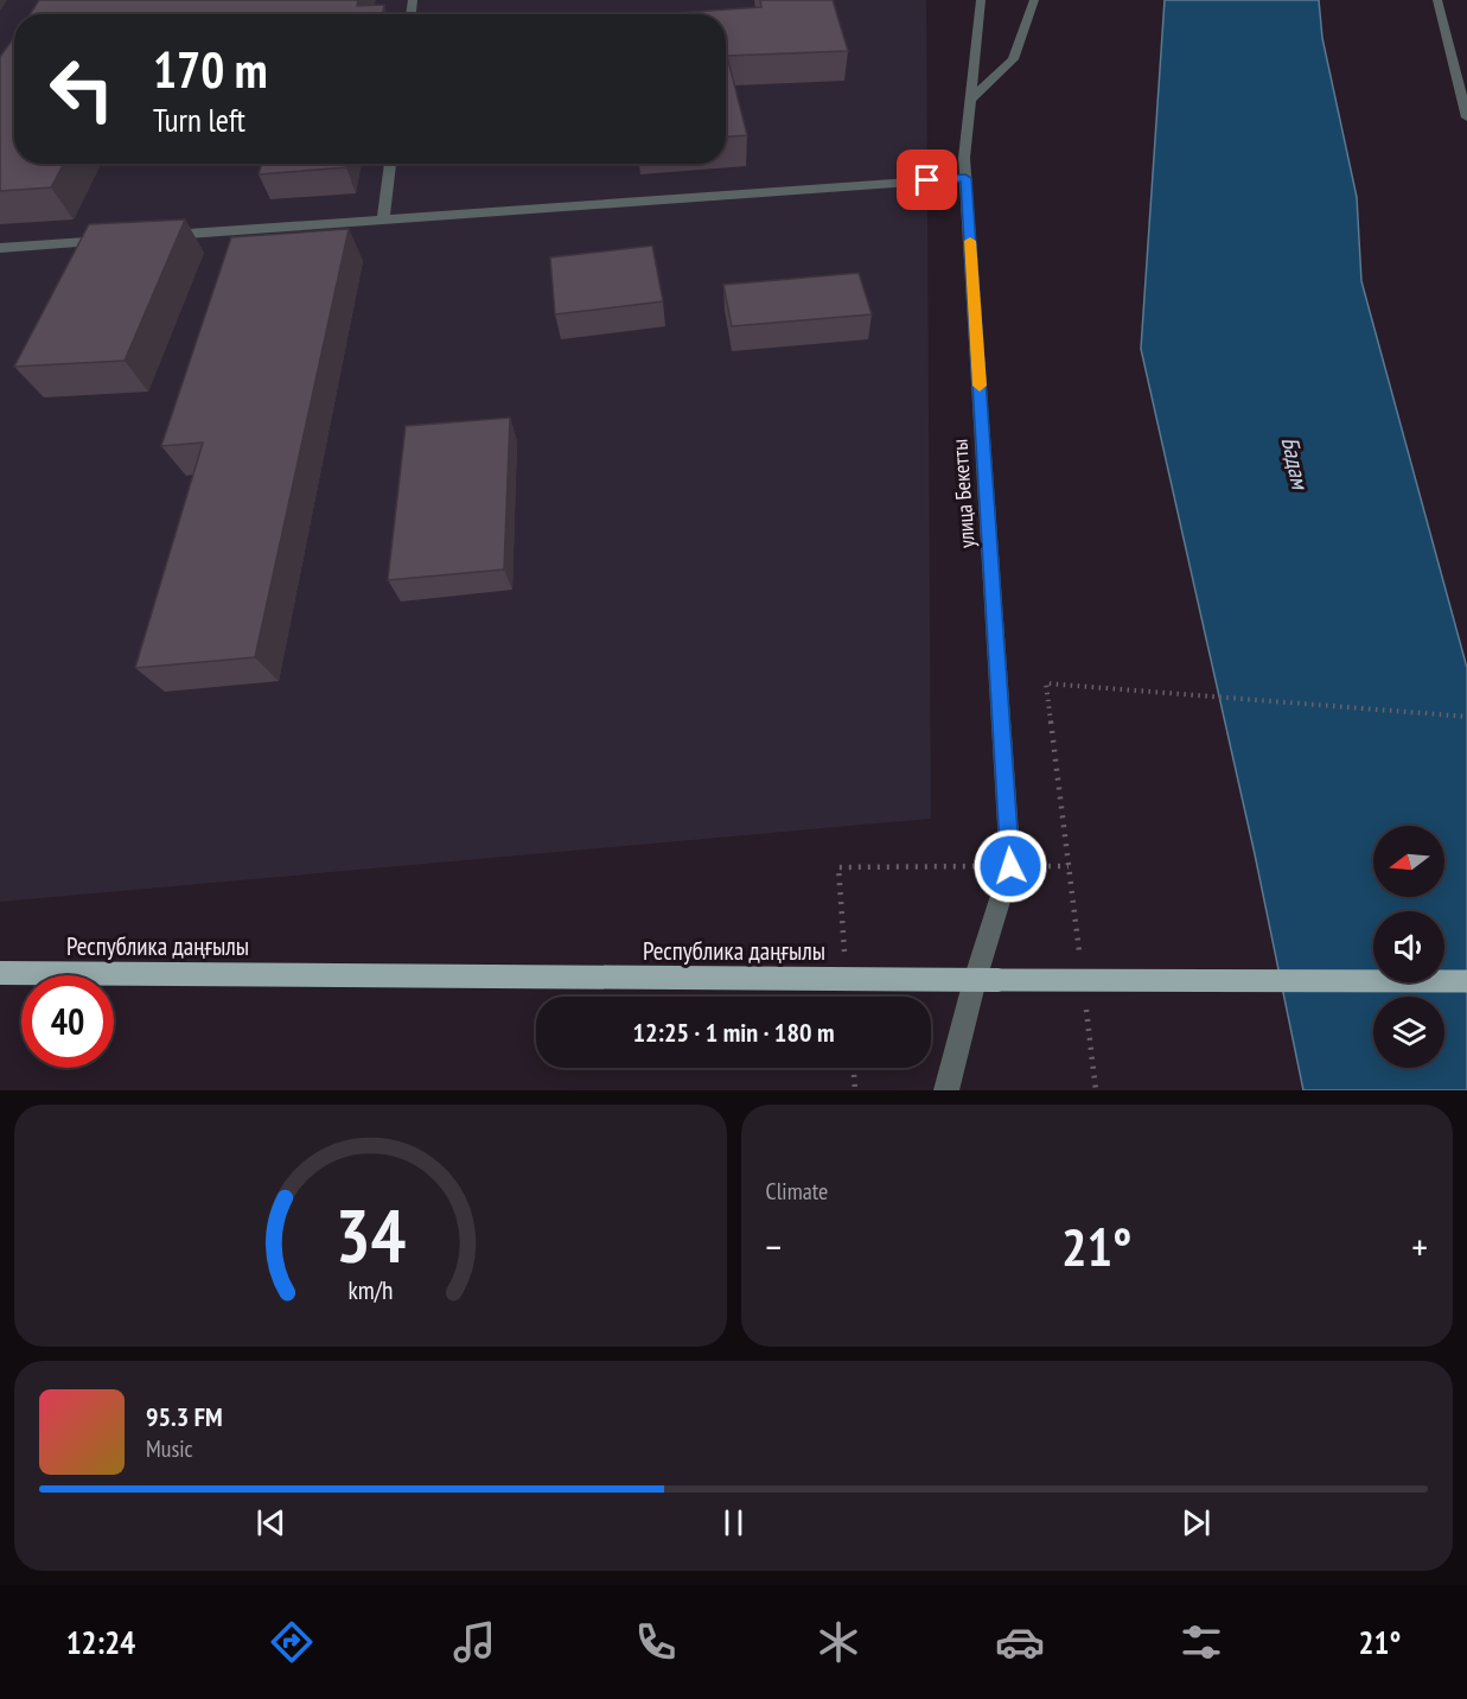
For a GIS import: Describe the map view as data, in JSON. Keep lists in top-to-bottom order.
{
  "streets": {
    "main road": ["Республика даңғылы"],
    "street": ["улица Бекетты"]
  },
  "crossings": [
    ["улица Бекетты", "Республика даңғылы"]
  ],
  "water": ["Бадам"],
  "north": "left",
  "page": {
    "turn": ["170 m", "Turn left"],
    "limit": "40",
    "trip": "12:25 · 1 min · 180 m",
    "tile": "Climate",
    "heat": ["−", "21°", "+"],
    "song": ["95.3 FM", "Music"],
    "tabs": ["12:24", "21°"],
    "gauge": ["34", "km/h"]
  }
}
